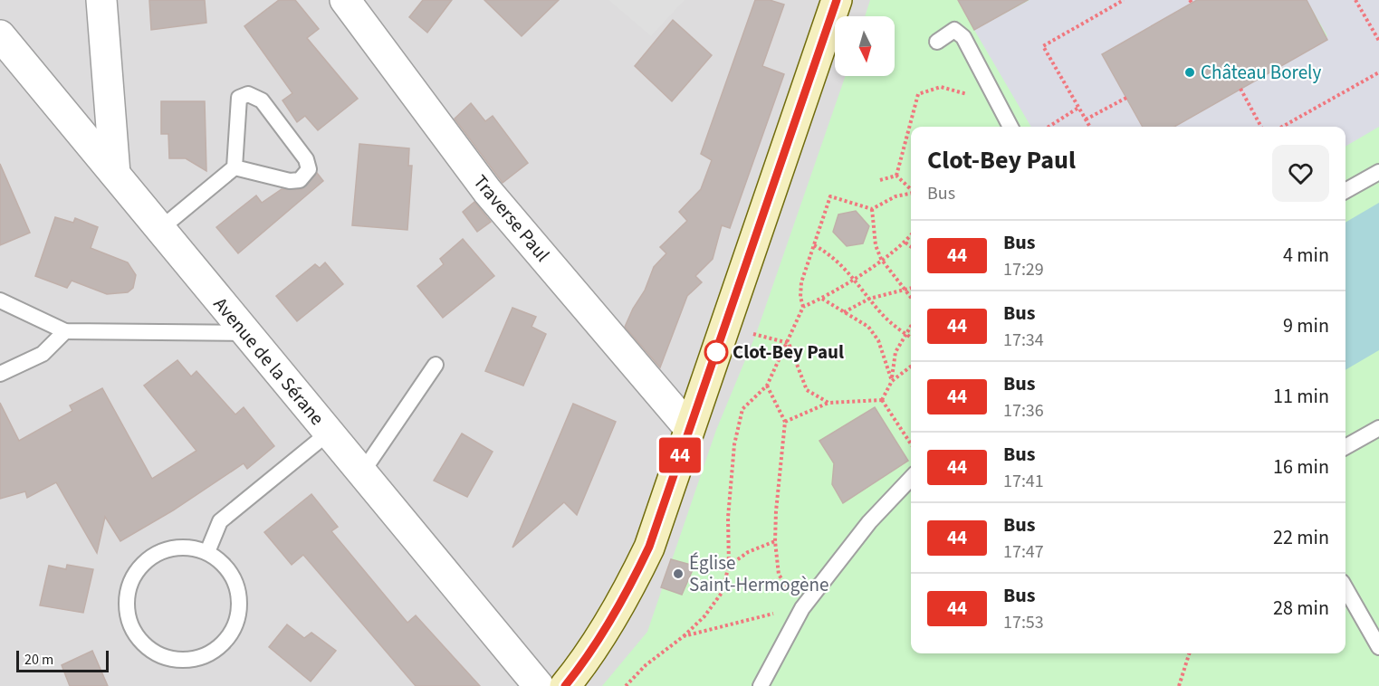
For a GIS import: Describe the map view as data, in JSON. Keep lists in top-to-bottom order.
{
  "streets": {
    "street": ["Traverse Paul", "Avenue de la Sérane"]
  },
  "places": ["Château Borely", "Clot-Bey Paul", "Église Saint-Hermogène"],
  "lines": ["bus line 44"],
  "scale_bar": "20 m",
  "north": "bottom",
  "page": {
    "on_map": "44",
    "heading": ["Clot-Bey Paul", "Bus"],
    "list": [
      {
        "mark": "44",
        "name": "Bus",
        "note": "17:29",
        "value": "4 min"
      },
      {
        "mark": "44",
        "name": "Bus",
        "note": "17:34",
        "value": "9 min"
      },
      {
        "mark": "44",
        "name": "Bus",
        "note": "17:36",
        "value": "11 min"
      },
      {
        "mark": "44",
        "name": "Bus",
        "note": "17:41",
        "value": "16 min"
      },
      {
        "mark": "44",
        "name": "Bus",
        "note": "17:47",
        "value": "22 min"
      },
      {
        "mark": "44",
        "name": "Bus",
        "note": "17:53",
        "value": "28 min"
      }
    ],
    "scale": "20 m"
  }
}
